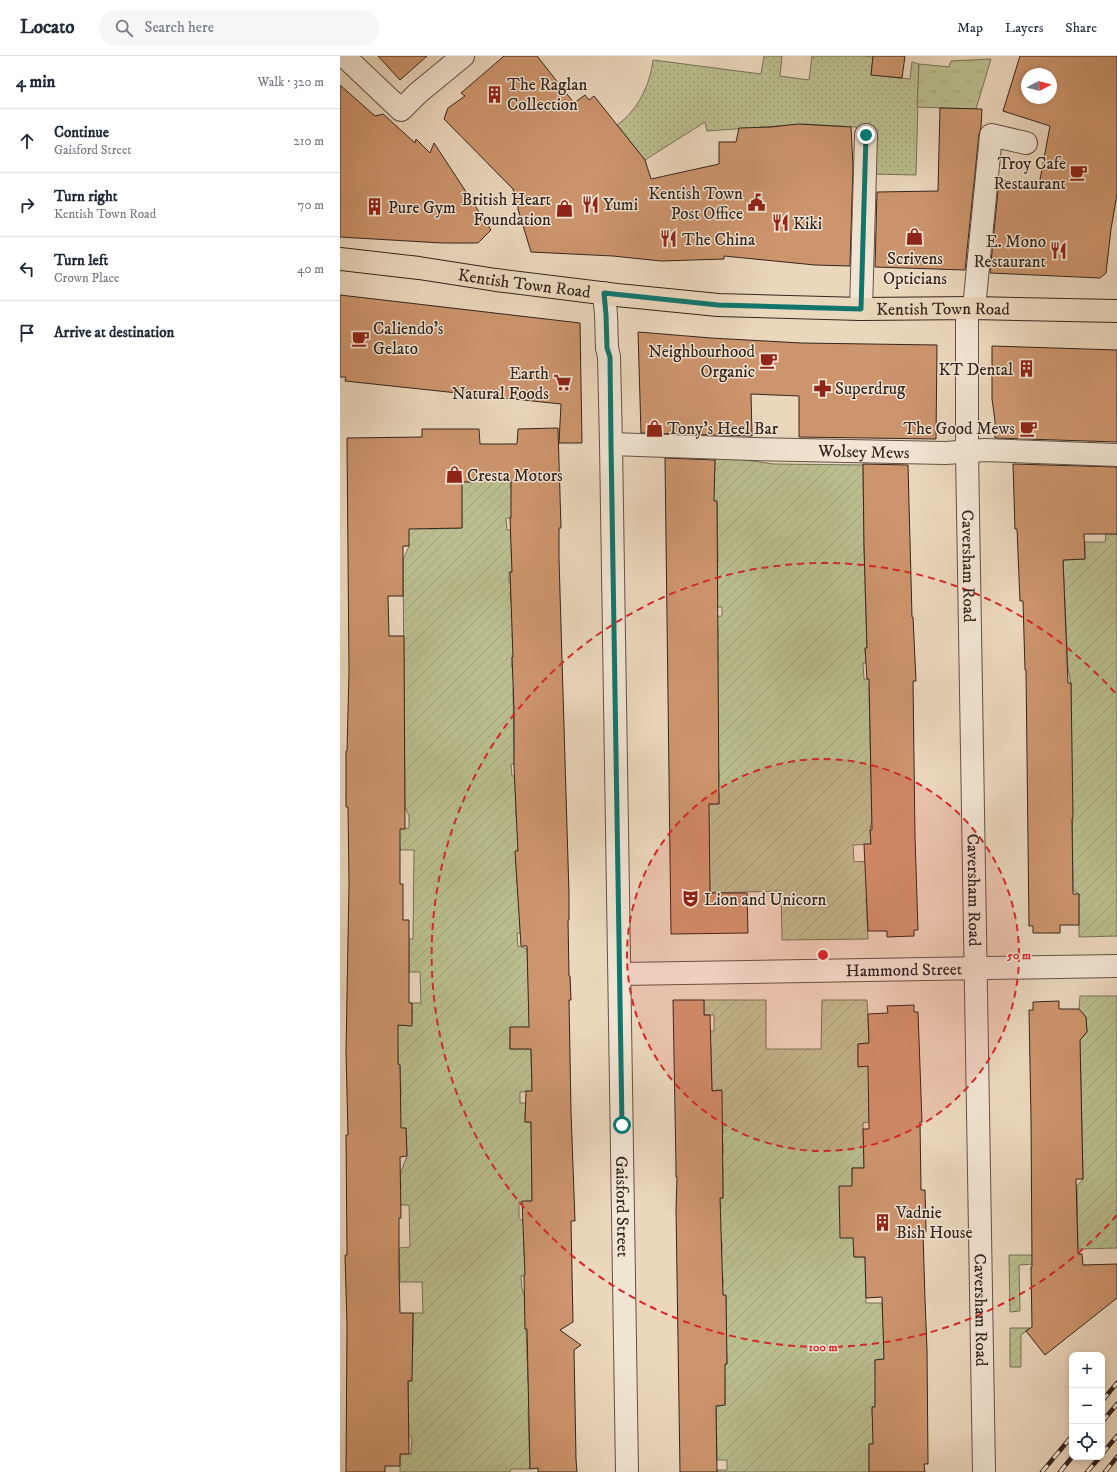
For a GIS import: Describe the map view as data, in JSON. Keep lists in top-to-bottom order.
{
  "streets": {
    "main road": ["Kentish Town Road"],
    "street": [
      "Wolsey Mews",
      "Caversham Road",
      "Hammond Street",
      "Gaisford Street"
    ]
  },
  "crossings": [
    ["Kentish Town Road", "Caversham Road"],
    ["Kentish Town Road", "Gaisford Street"],
    ["Wolsey Mews", "Caversham Road"],
    ["Wolsey Mews", "Gaisford Street"],
    ["Caversham Road", "Hammond Street"],
    ["Hammond Street", "Gaisford Street"]
  ],
  "places": {
    "building": [
      "The Raglan Collection",
      "Pure Gym",
      "KT Dental",
      "Vadnie Bish House"
    ],
    "cafe": [
      "Troy Cafe Restaurant",
      "Caliendo's Gelato",
      "Neighbourhood Organic",
      "The Good Mews"
    ],
    "public building": ["Kentish Town Post Office"],
    "restaurant": [
      "Yumi",
      "Kiki",
      "The China",
      "E. Mono Restaurant"
    ],
    "shop": [
      "British Heart Foundation",
      "Scrivens Opticians",
      "Tony's Heel Bar",
      "Cresta Motors"
    ],
    "supermarket": ["Earth Natural Foods"],
    "pharmacy": ["Superdrug"],
    "theatre": ["Lion and Unicorn"]
  },
  "north": "right",
  "page": {
    "header": "Locato",
    "search": "Search here",
    "nav": ["Map", "Layers", "Share"],
    "heading": ["4 min", "Walk · 320 m"],
    "list": [
      ["Continue", "Gaisford Street", "210 m"],
      ["Turn right", "Kentish Town Road", "70 m"],
      ["Turn left", "Crown Place", "40 m"],
      "Arrive at destination"
    ],
    "map_buttons": ["+", "−"]
  },
  "rings": ["50 m", "100 m"]
}
